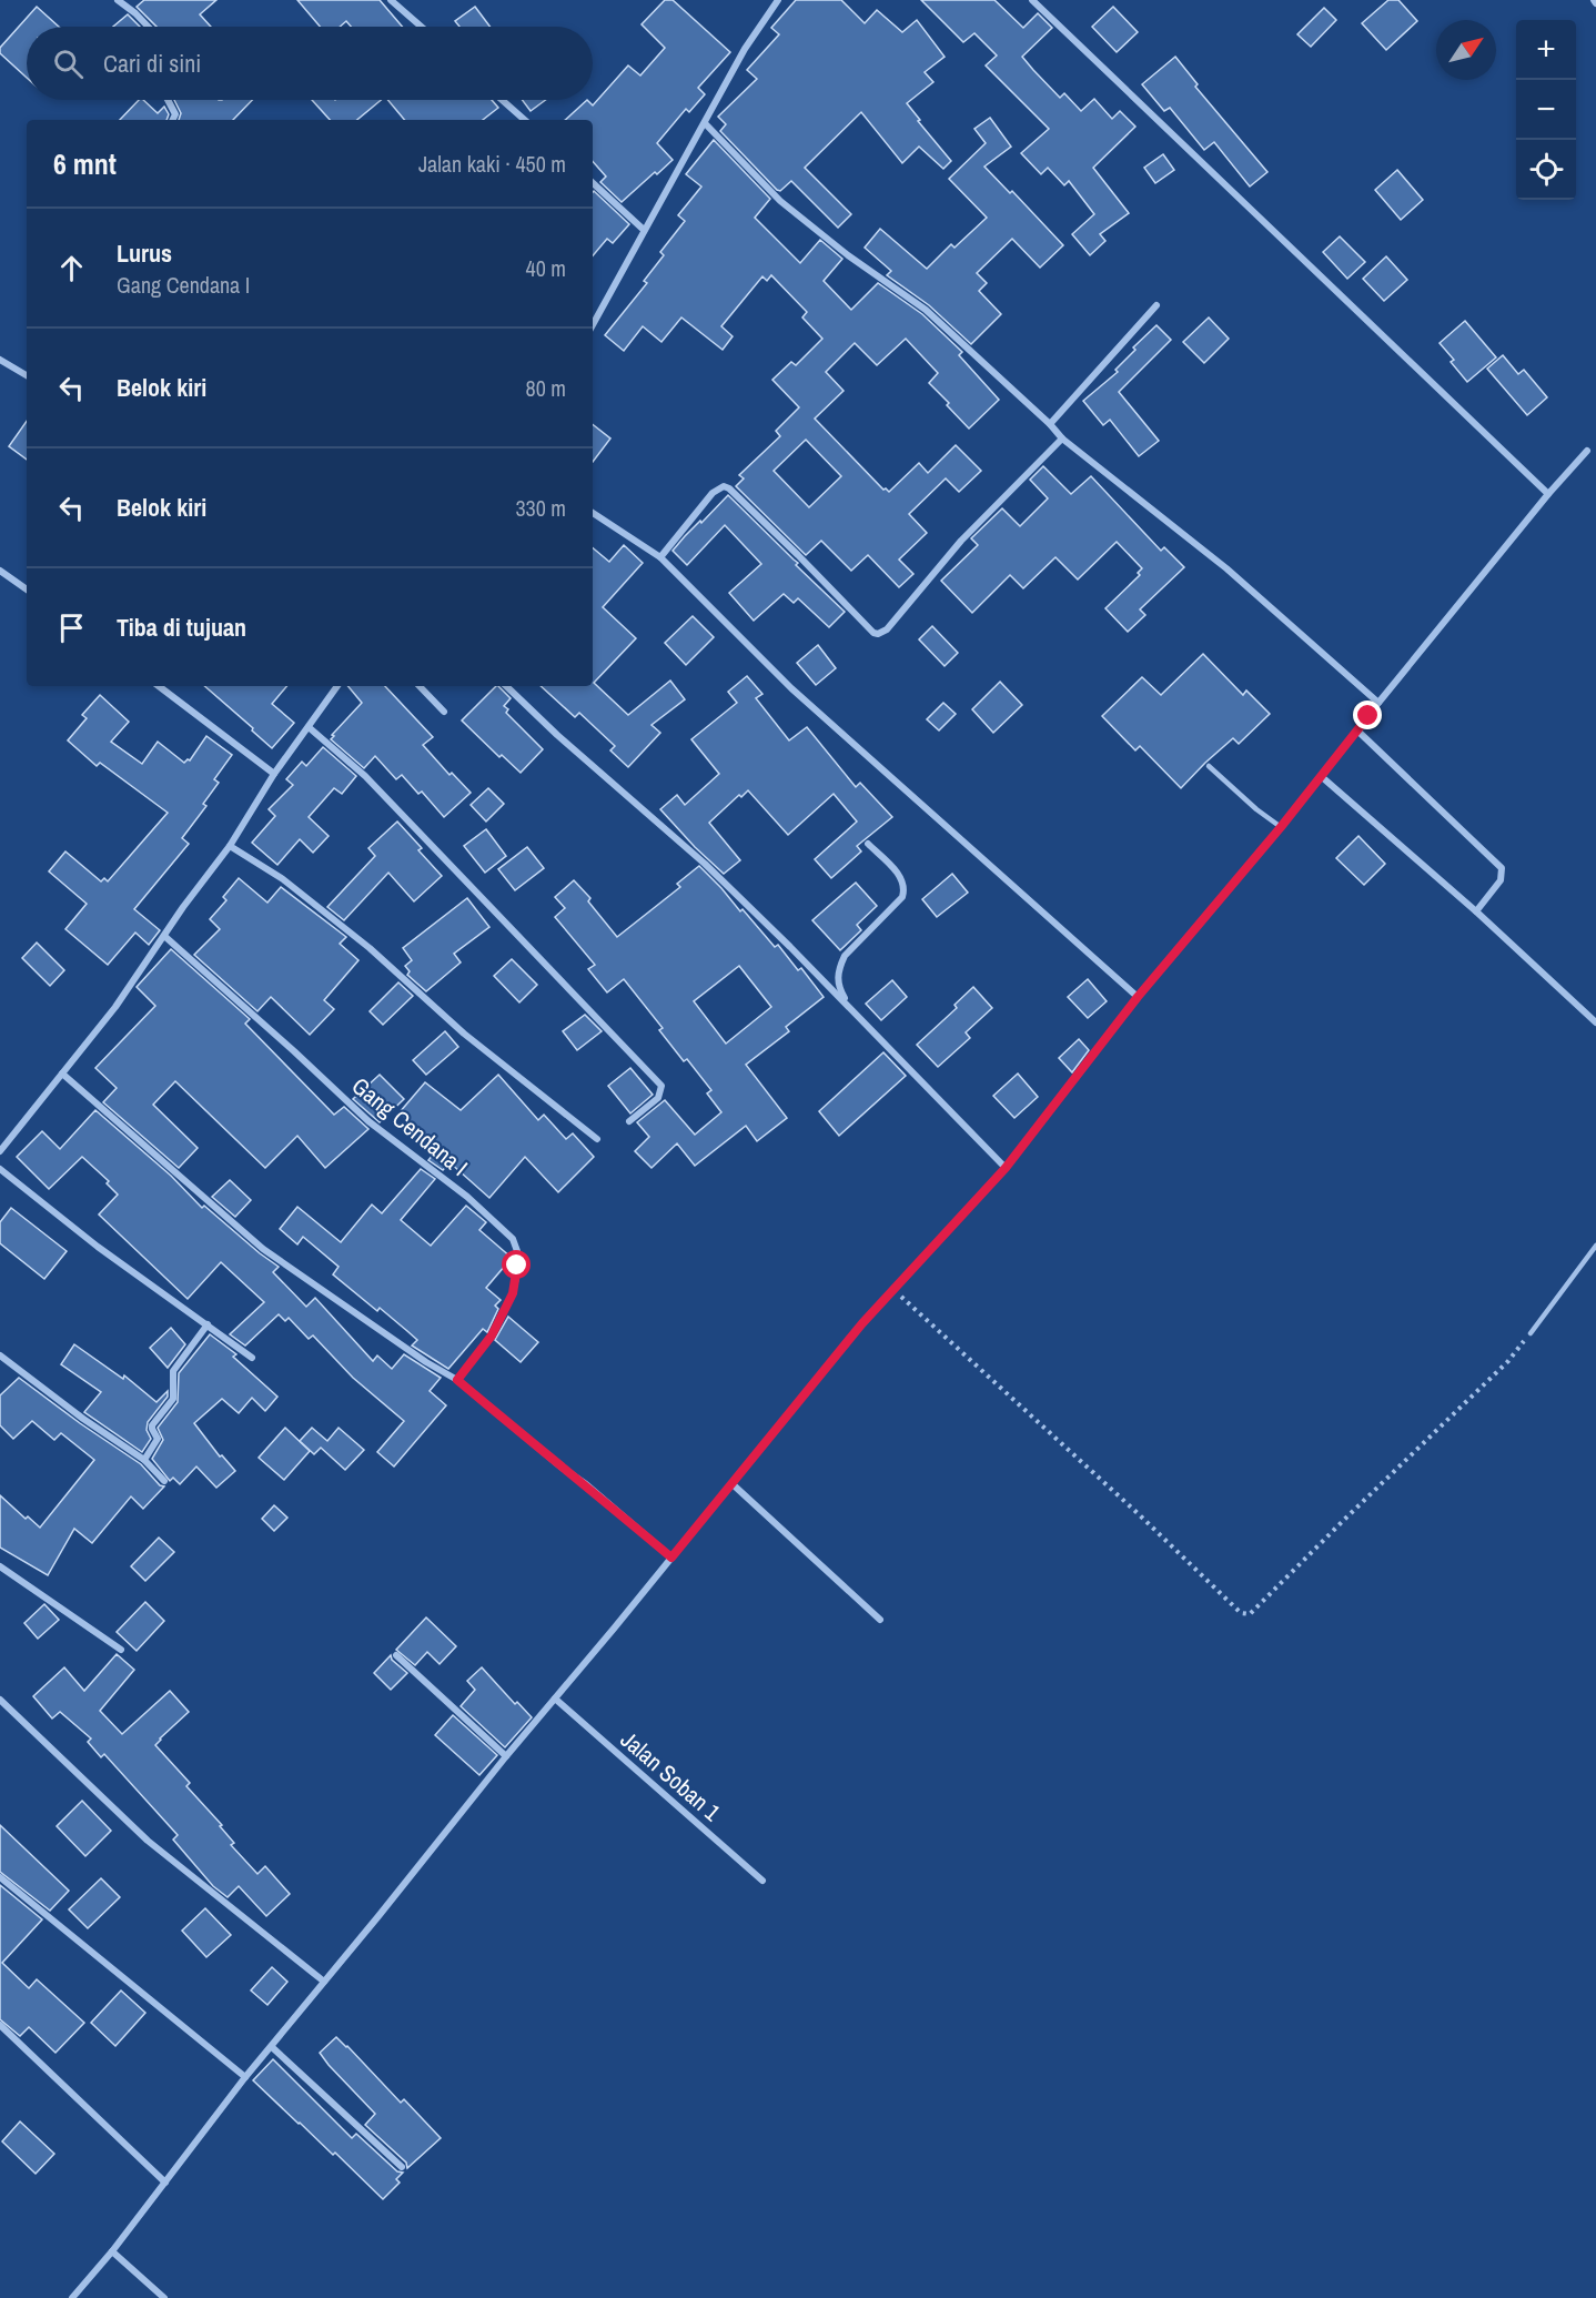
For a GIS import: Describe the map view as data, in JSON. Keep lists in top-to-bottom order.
{
  "streets": {
    "street": ["Gang Cendana I", "Jalan Soban 1"]
  },
  "north": "top right",
  "page": {
    "map_buttons": ["+", "−"],
    "search": "Cari di sini",
    "heading": ["6 mnt", "Jalan kaki · 450 m"],
    "list": [
      ["Lurus", "Gang Cendana I", "40 m"],
      ["Belok kiri", "80 m"],
      ["Belok kiri", "330 m"],
      "Tiba di tujuan"
    ]
  }
}
